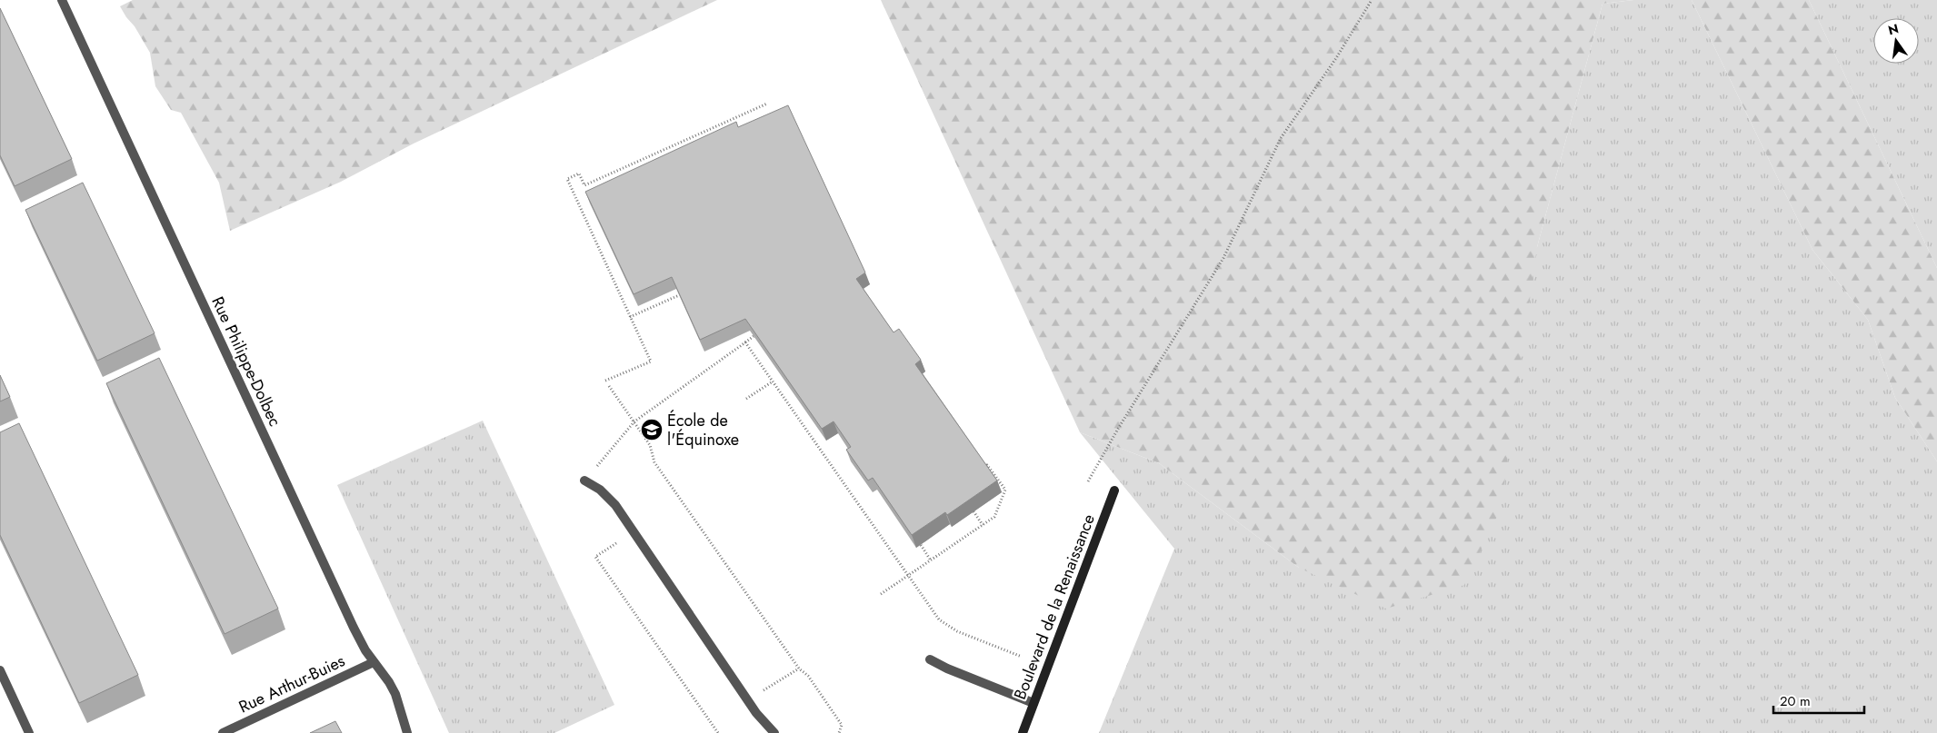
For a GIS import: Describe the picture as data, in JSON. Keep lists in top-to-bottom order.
{
  "streets": {
    "street": ["Rue Philippe-Dolbec", "Boulevard de la Renaissance", "Rue Arthur-Buies"]
  },
  "crossings": [
    ["Rue Philippe-Dolbec", "Rue Arthur-Buies"]
  ],
  "places": {
    "school or university": ["École de l'Équinoxe"]
  },
  "scale_bar": "20 m",
  "north": "top"
}
